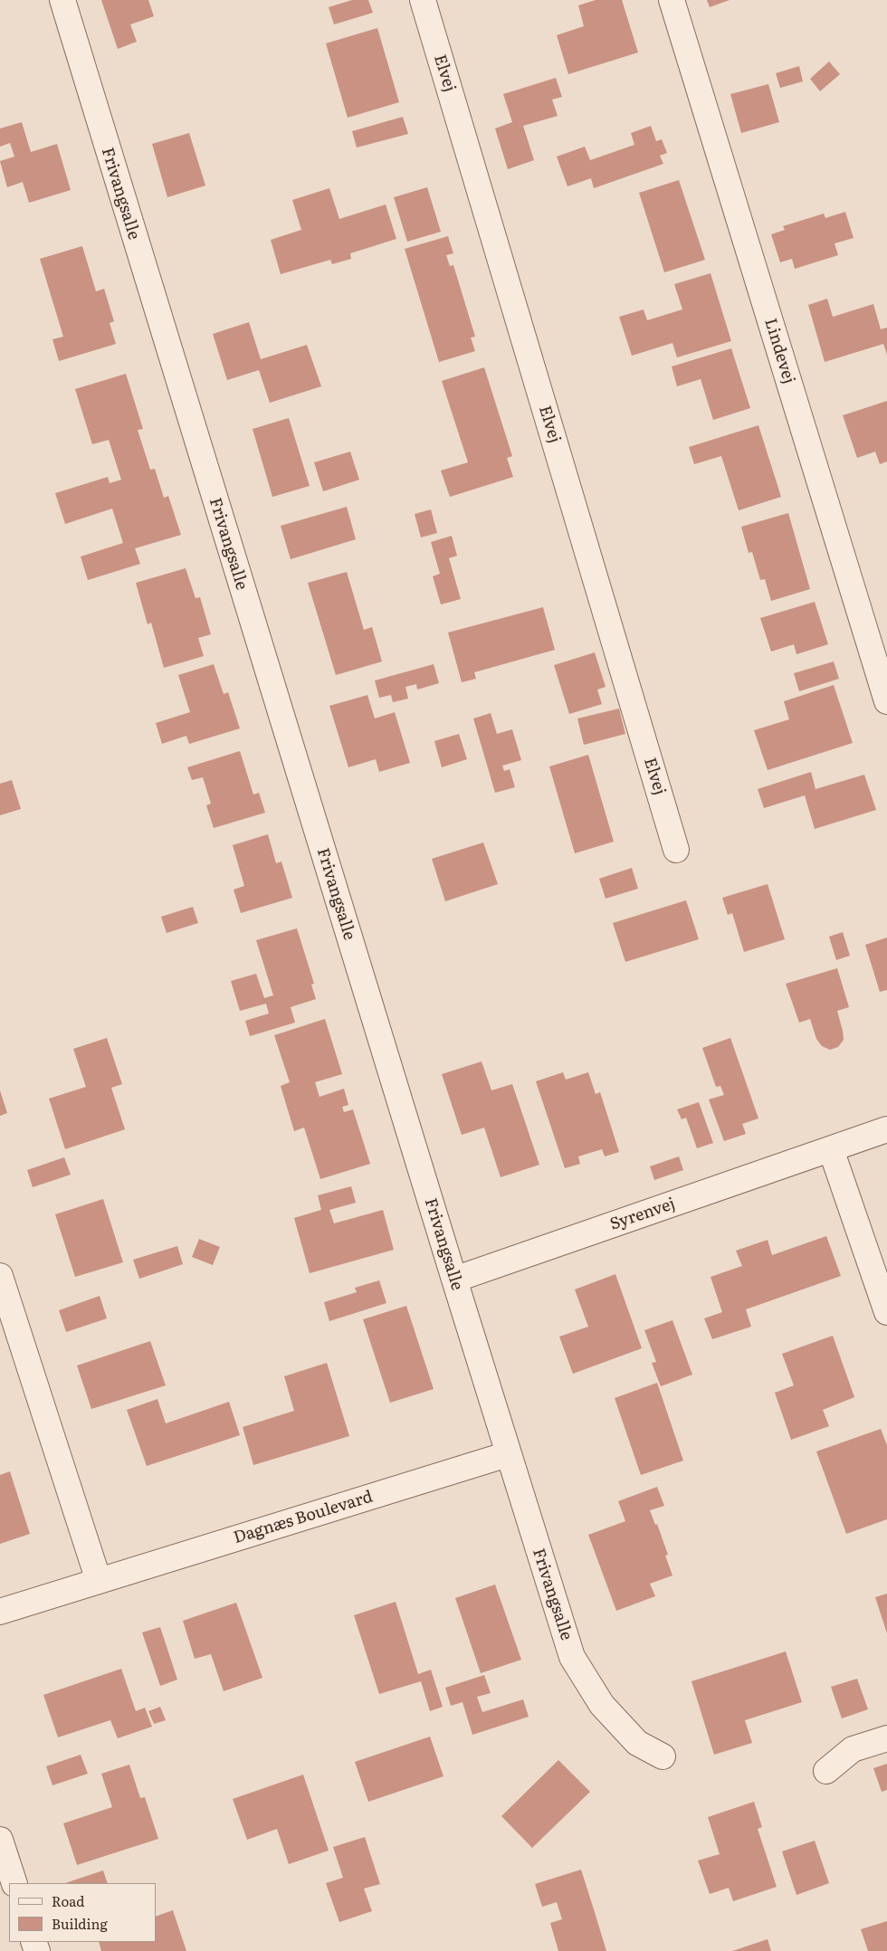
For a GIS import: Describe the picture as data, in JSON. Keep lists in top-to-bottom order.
{
  "streets": {
    "street": [
      "Elvej",
      "Frivangsalle",
      "Lindevej",
      "Syrenvej",
      "Dagnæs Boulevard"
    ]
  },
  "crossings": [
    ["Frivangsalle", "Syrenvej"],
    ["Frivangsalle", "Dagnæs Boulevard"]
  ],
  "legend": ["Road", "Building"]
}
